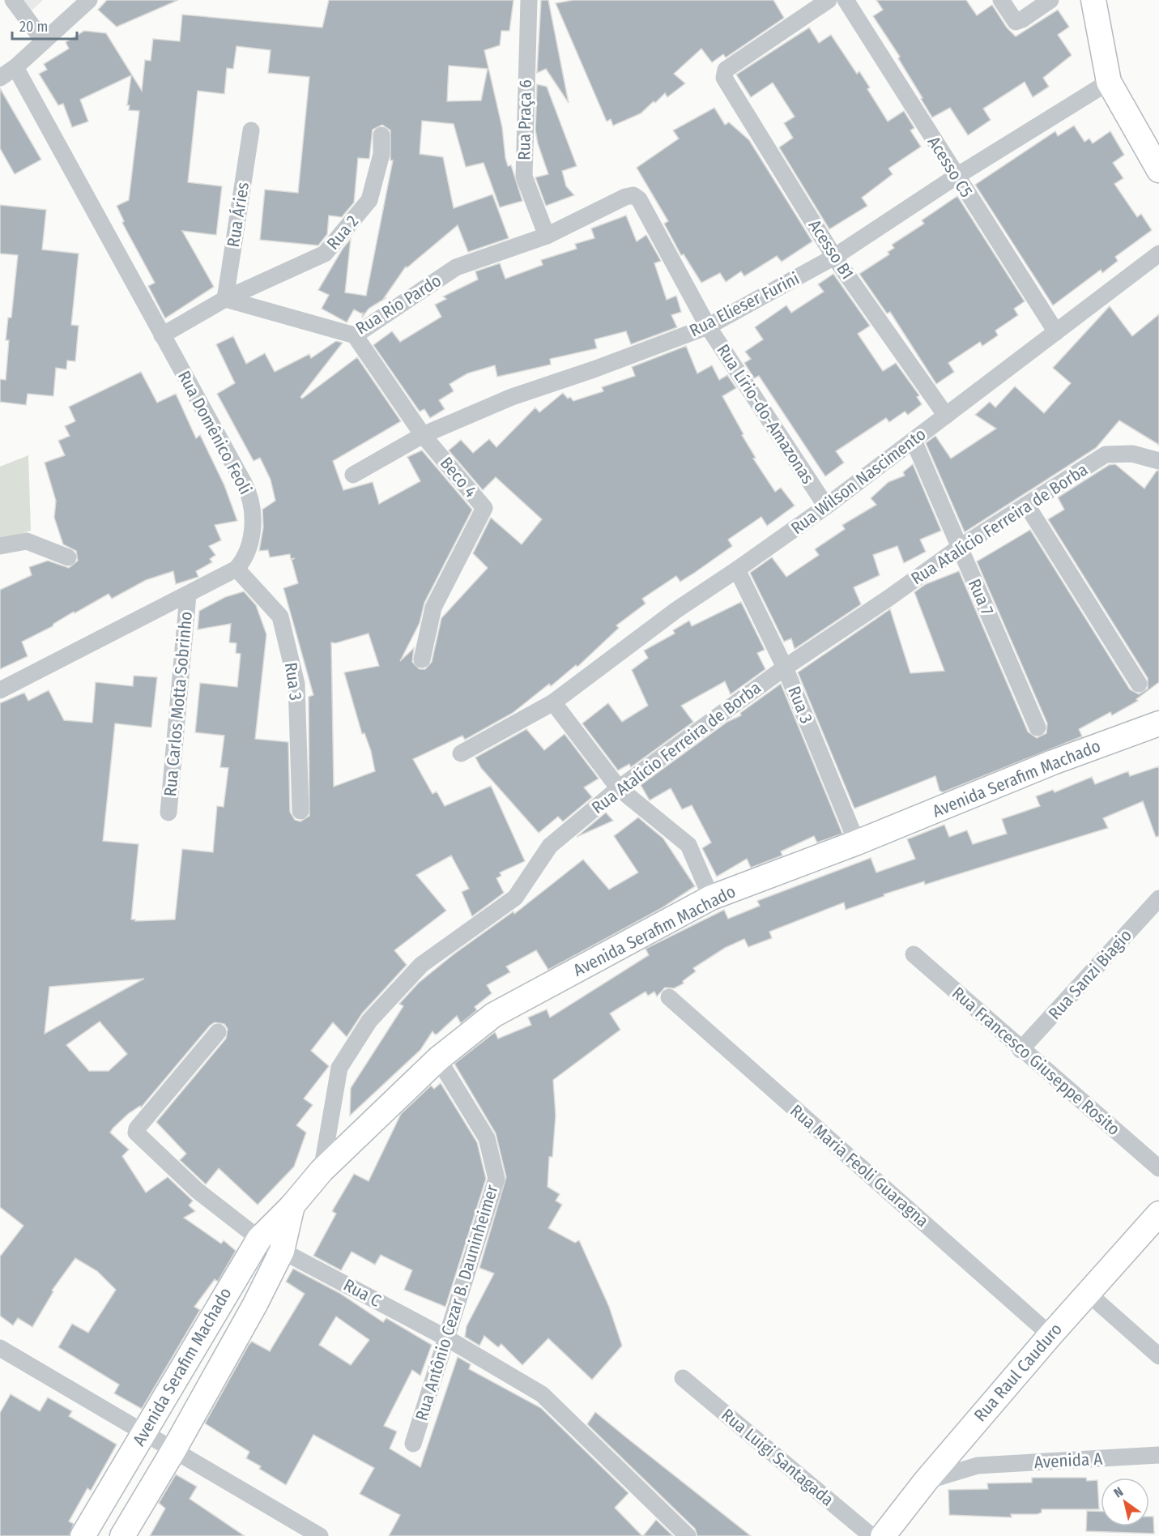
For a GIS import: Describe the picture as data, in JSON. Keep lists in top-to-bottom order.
{
  "streets": {
    "street": [
      "Rua Praça 6",
      "Acesso C5",
      "Rua Áries",
      "Rua 2",
      "Acesso B1",
      "Rua Rio Pardo",
      "Rua Elieser Furini",
      "Rua Lírio-do-Amazonas",
      "Rua Domênico Feoli",
      "Beco 4",
      "Rua Wilson Nascimento",
      "Rua Atalício Ferreira de Borba",
      "Rua 7",
      "Rua 3",
      "Rua Carlos Motta Sobrinho",
      "Avenida Serafim Machado",
      "Rua Sanzi Biagio",
      "Rua Francesco Giuseppe Rosito",
      "Rua Maria Feoli Guaragna",
      "Rua C",
      "Rua Antônio Cezar B. Dauninheimer",
      "Rua Raul Cauduro",
      "Rua Luigi Santagada",
      "Avenida A"
    ]
  },
  "crossings": [
    ["Rua Praça 6", "Rua Rio Pardo"],
    ["Acesso C5", "Rua Elieser Furini"],
    ["Acesso C5", "Rua Wilson Nascimento"],
    ["Rua Áries", "Rua 2"],
    ["Rua Áries", "Rua Rio Pardo"],
    ["Rua 2", "Rua Rio Pardo"],
    ["Acesso B1", "Rua Elieser Furini"],
    ["Acesso B1", "Rua Wilson Nascimento"],
    ["Rua Rio Pardo", "Rua Lírio-do-Amazonas"],
    ["Rua Rio Pardo", "Beco 4"],
    ["Rua Elieser Furini", "Rua Lírio-do-Amazonas"],
    ["Rua Elieser Furini", "Beco 4"],
    ["Rua Lírio-do-Amazonas", "Rua Wilson Nascimento"],
    ["Rua Domênico Feoli", "Rua 3"],
    ["Rua Domênico Feoli", "Rua Carlos Motta Sobrinho"],
    ["Rua Wilson Nascimento", "Rua 7"],
    ["Rua Wilson Nascimento", "Rua 3"],
    ["Rua Atalício Ferreira de Borba", "Rua 7"],
    ["Rua Atalício Ferreira de Borba", "Rua 3"],
    ["Rua Atalício Ferreira de Borba", "Avenida Serafim Machado"],
    ["Rua 3", "Avenida Serafim Machado"],
    ["Avenida Serafim Machado", "Rua C"],
    ["Avenida Serafim Machado", "Rua Antônio Cezar B. Dauninheimer"],
    ["Rua Sanzi Biagio", "Rua Francesco Giuseppe Rosito"],
    ["Rua Maria Feoli Guaragna", "Rua Raul Cauduro"],
    ["Rua C", "Rua Antônio Cezar B. Dauninheimer"],
    ["Rua Raul Cauduro", "Avenida A"]
  ],
  "scale_bar": "20 m",
  "north": "top left"
}
